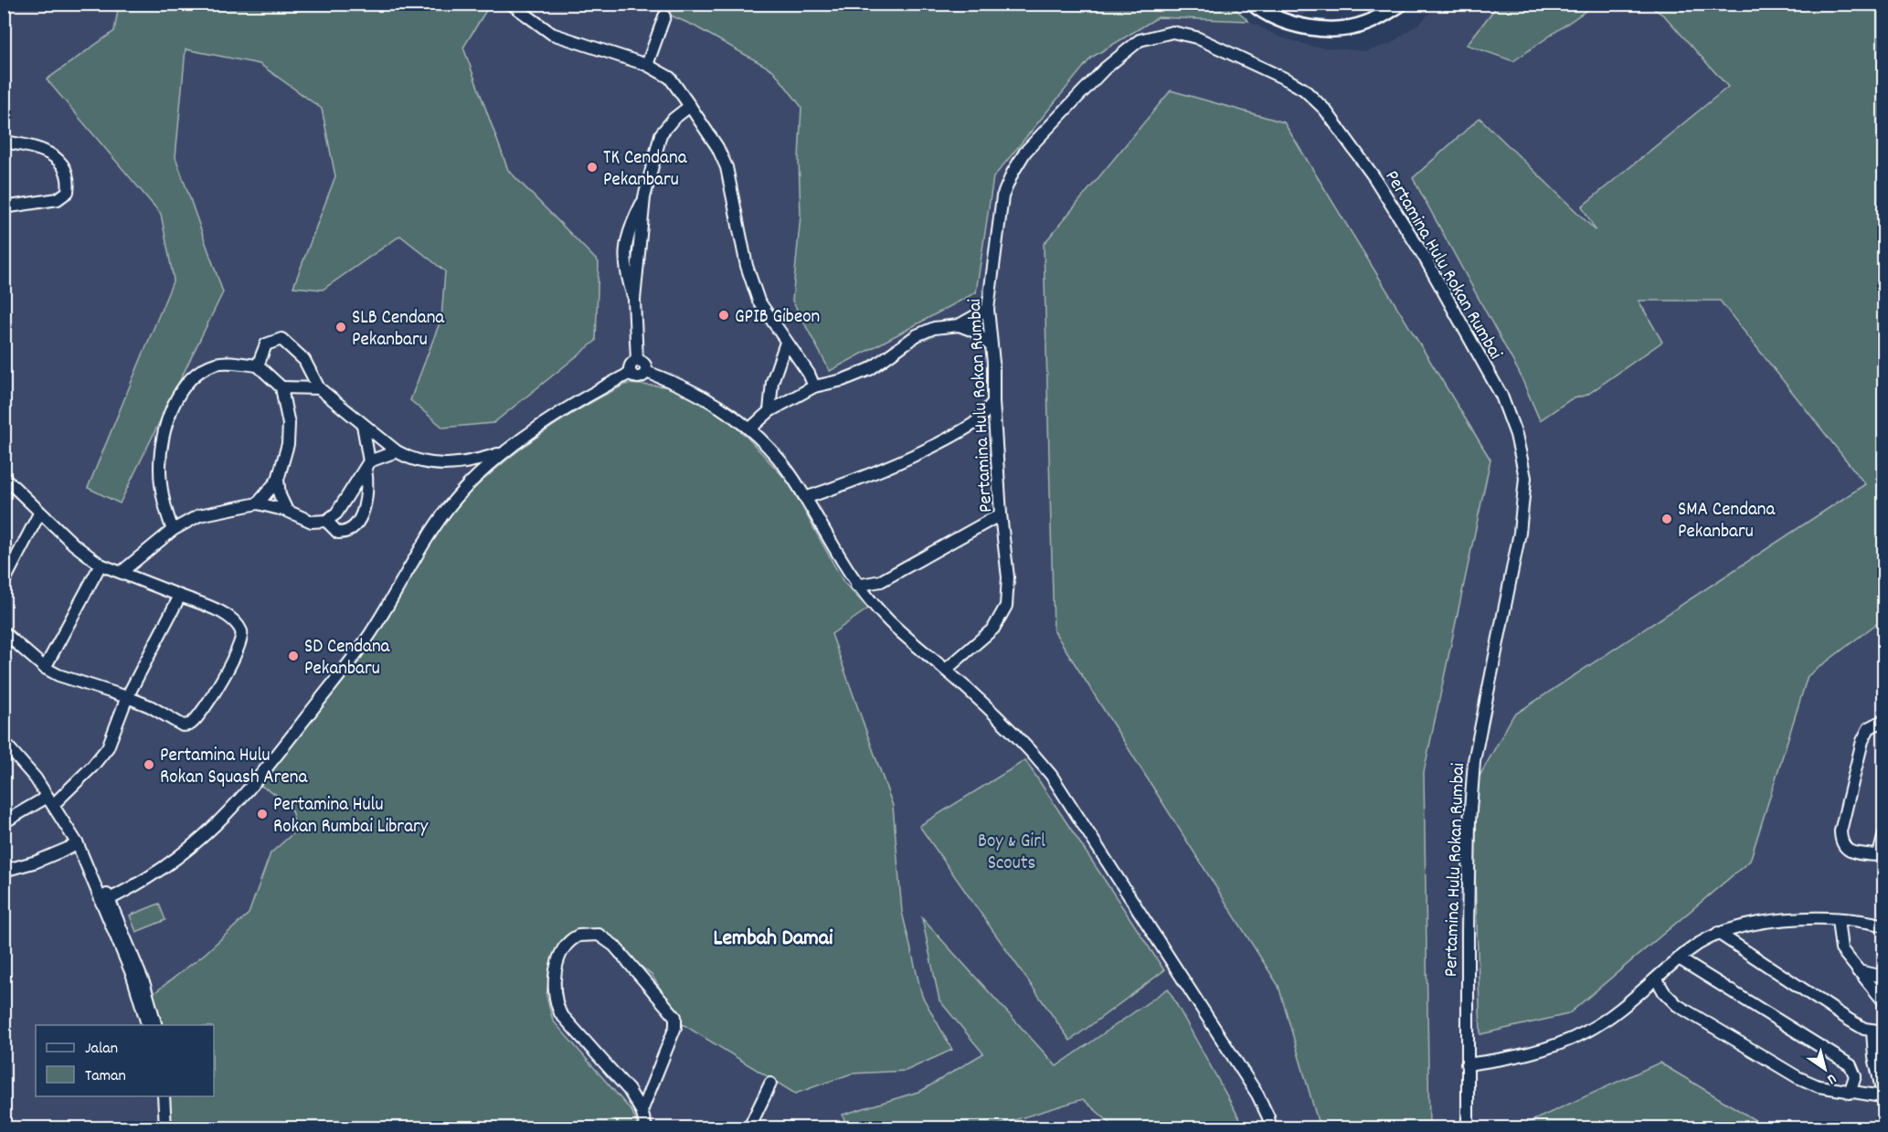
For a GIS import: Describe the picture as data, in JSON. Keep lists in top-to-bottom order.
{
  "streets": {
    "street": ["Pertamina Hulu Rokan Rumbai"]
  },
  "districts": ["Lembah Damai"],
  "parks": ["Boy & Girl Scouts"],
  "places": [
    "TK Cendana Pekanbaru",
    "GPIB Gibeon",
    "SLB Cendana Pekanbaru",
    "SMA Cendana Pekanbaru",
    "SD Cendana Pekanbaru",
    "Pertamina Hulu Rokan Squash Arena",
    "Pertamina Hulu Rokan Rumbai Library"
  ],
  "legend": ["Jalan", "Taman"],
  "north": "bottom right"
}
